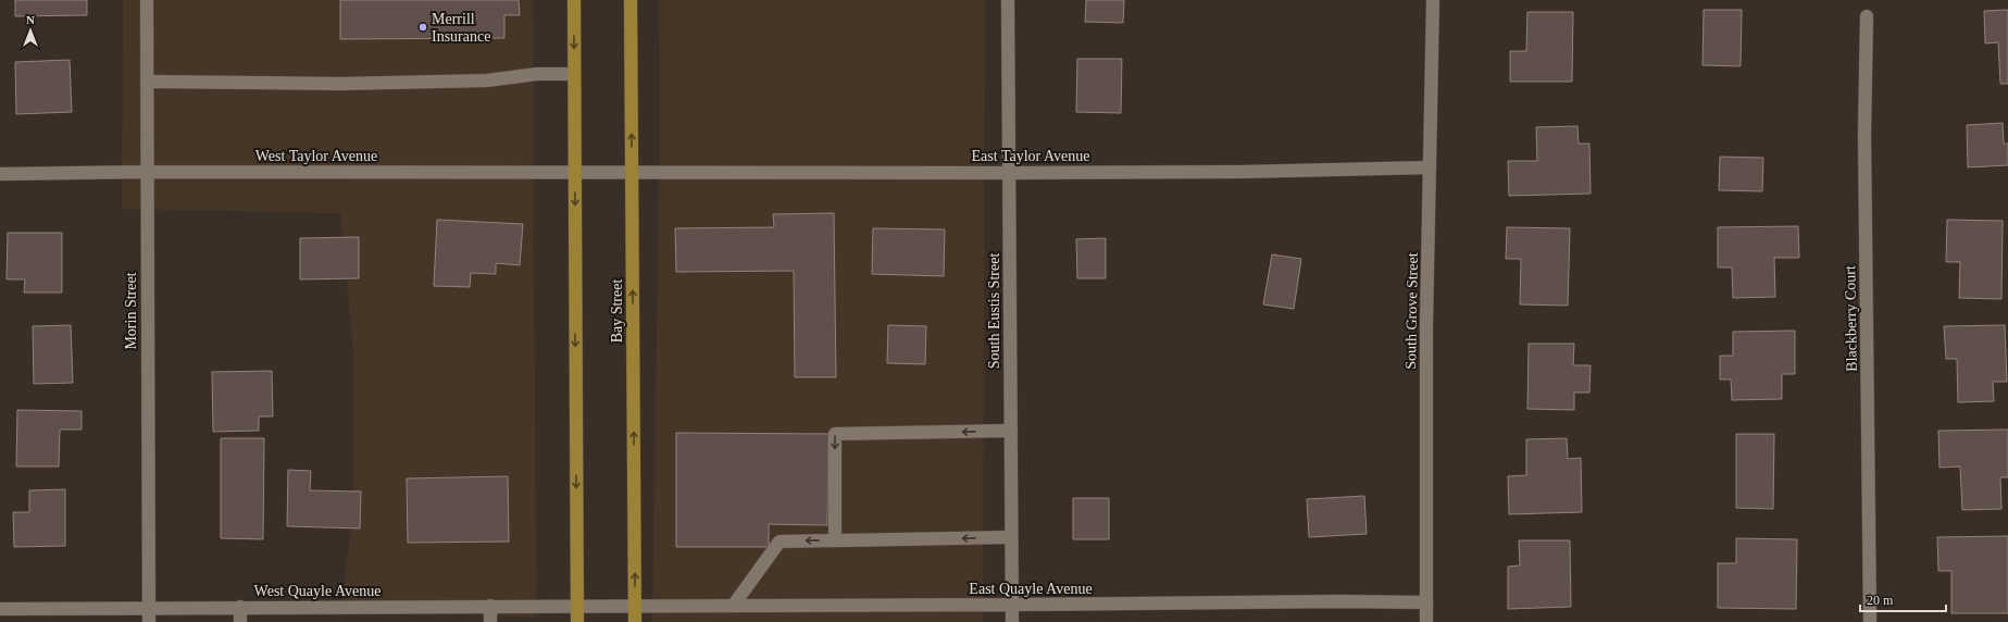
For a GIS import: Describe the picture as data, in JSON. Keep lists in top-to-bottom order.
{
  "streets": {
    "main road": ["Bay Street"],
    "street": [
      "West Taylor Avenue",
      "East Taylor Avenue",
      "Morin Street",
      "South Eustis Street",
      "South Grove Street",
      "Blackberry Court",
      "East Quayle Avenue",
      "West Quayle Avenue"
    ]
  },
  "crossings": [
    ["West Taylor Avenue", "East Taylor Avenue"],
    ["West Taylor Avenue", "Morin Street"],
    ["West Taylor Avenue", "Bay Street"],
    ["East Taylor Avenue", "Bay Street"],
    ["East Taylor Avenue", "South Eustis Street"],
    ["East Taylor Avenue", "South Grove Street"],
    ["Morin Street", "West Quayle Avenue"],
    ["Bay Street", "East Quayle Avenue"],
    ["Bay Street", "West Quayle Avenue"],
    ["South Eustis Street", "East Quayle Avenue"],
    ["South Grove Street", "East Quayle Avenue"],
    ["East Quayle Avenue", "West Quayle Avenue"]
  ],
  "places": ["Merrill Insurance"],
  "scale_bar": "20 m",
  "north": "top"
}
